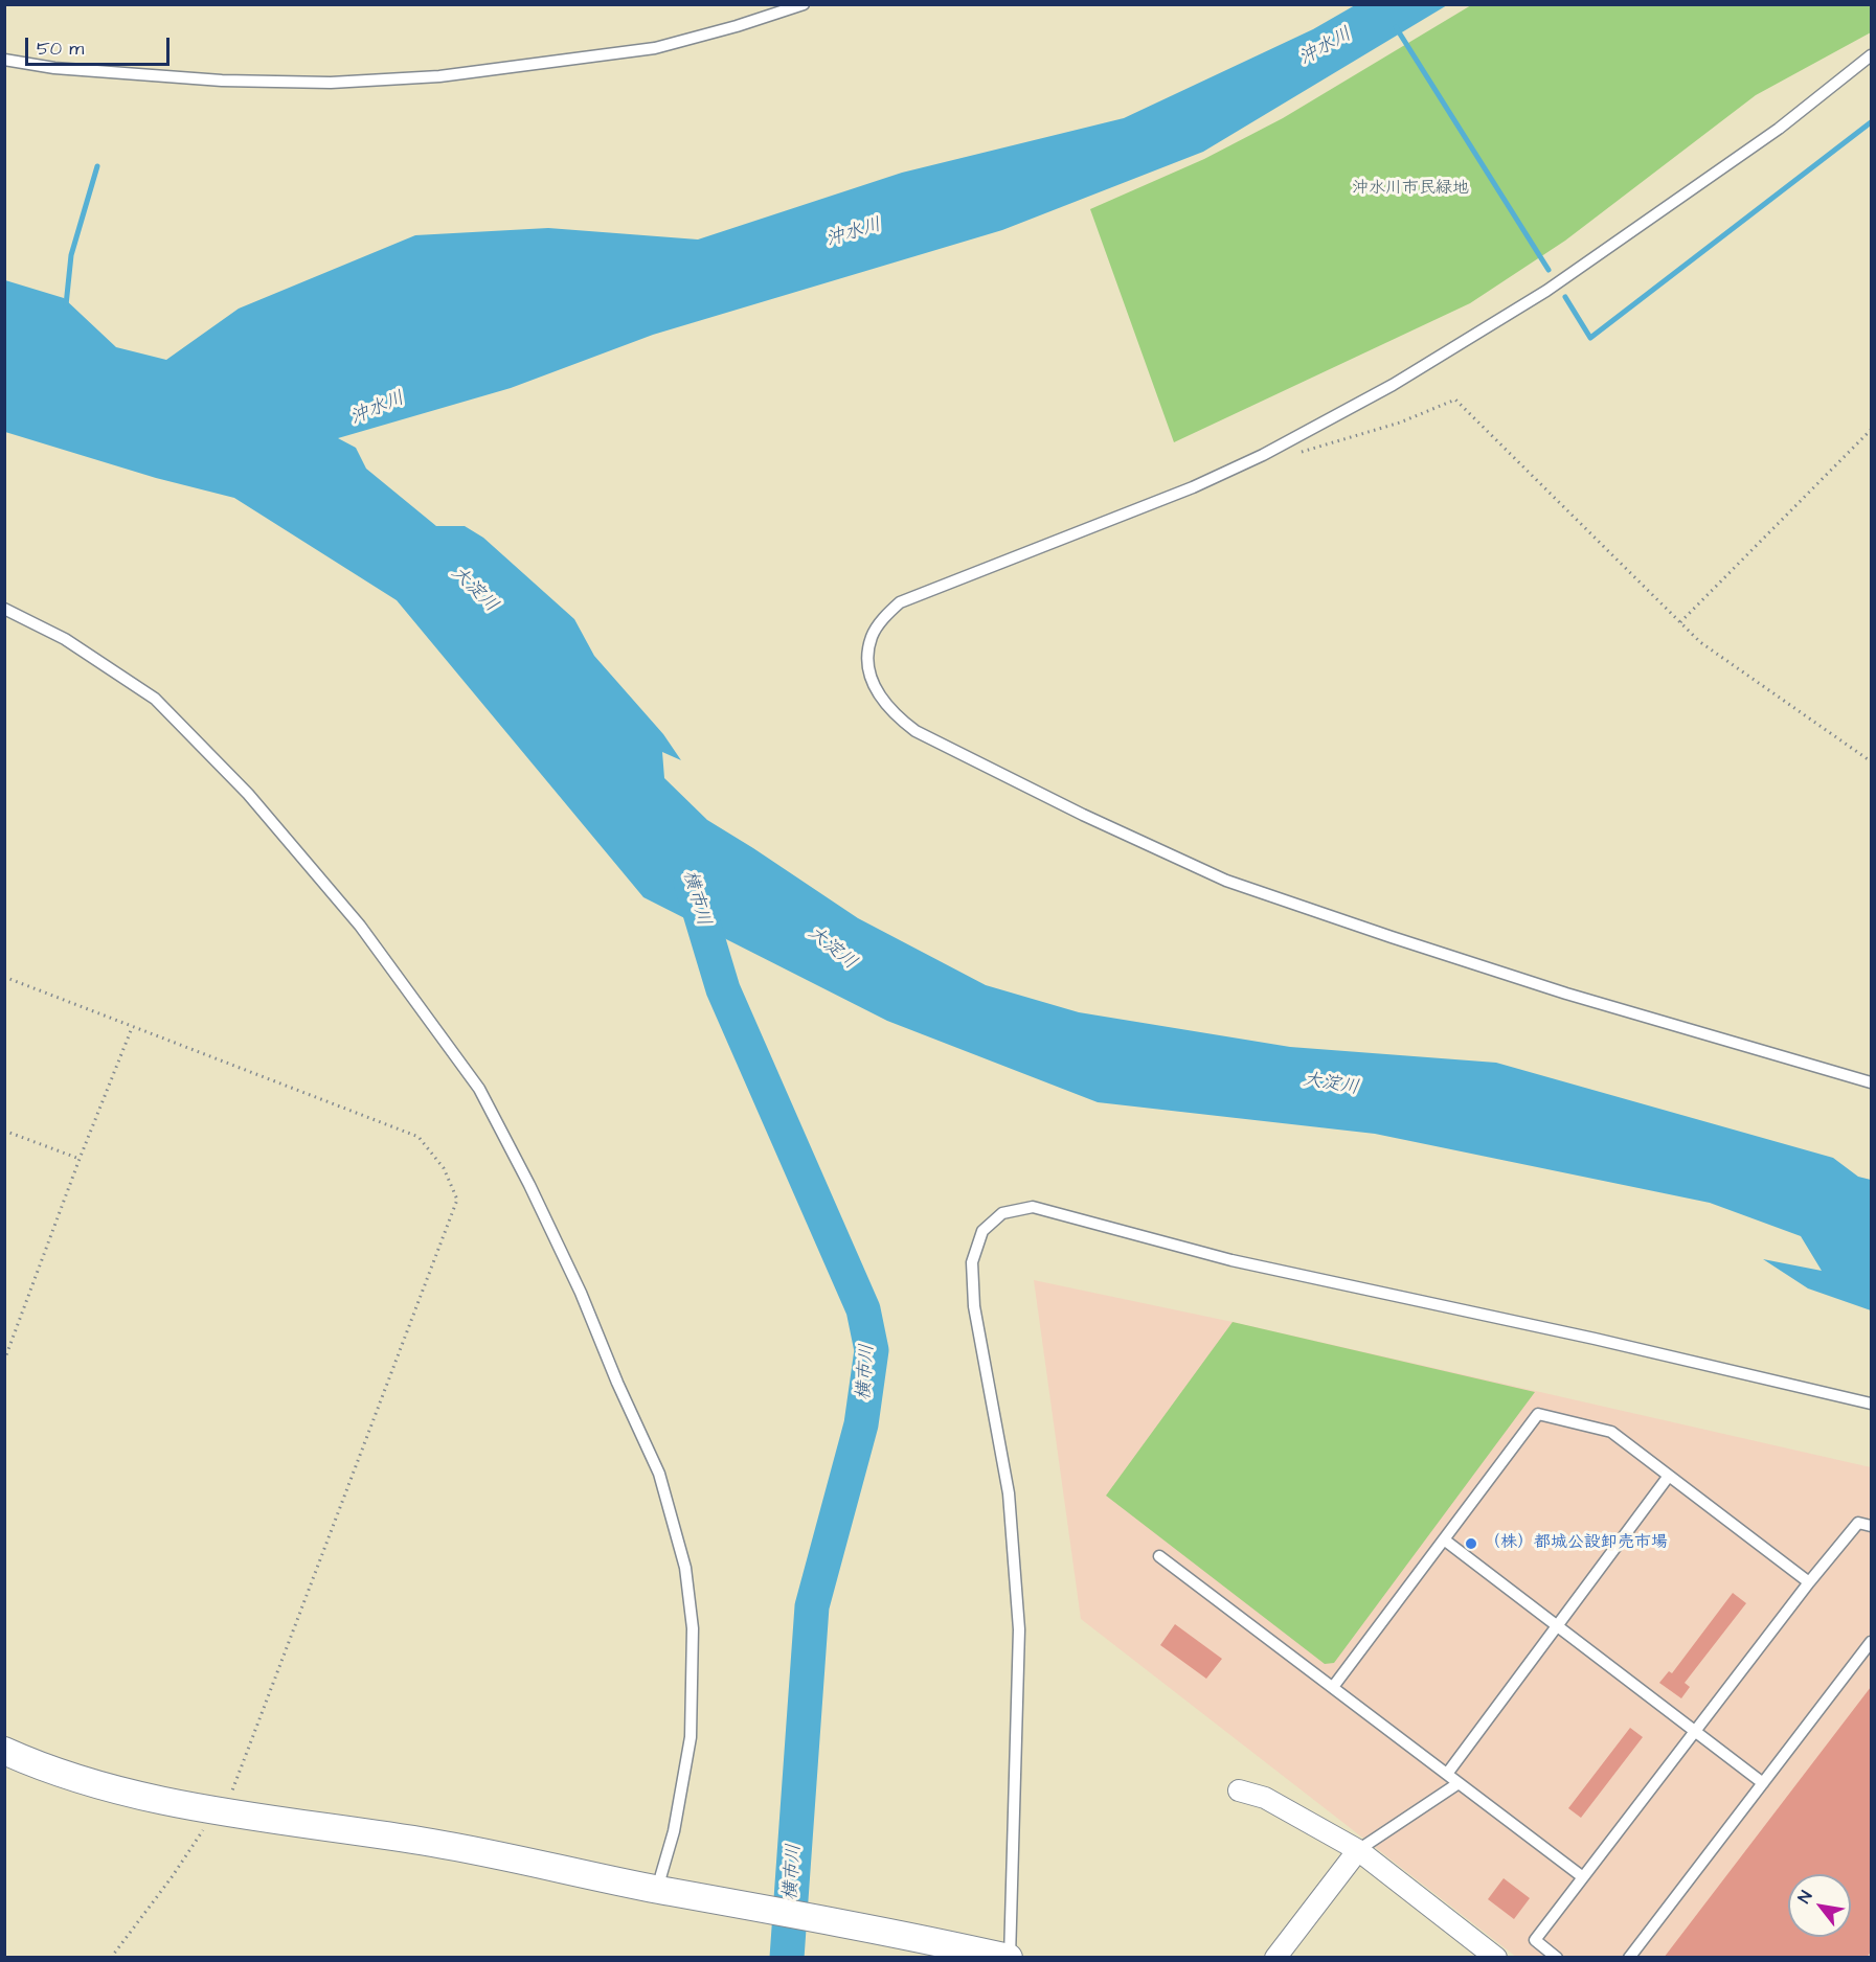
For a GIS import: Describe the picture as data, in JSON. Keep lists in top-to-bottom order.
{
  "water": ["沖水川", "大淀川", "横市川"],
  "parks": ["沖水川市民緑地"],
  "places": ["（株）都城公設卸売市場"],
  "scale_bar": "50 m",
  "north": "top left"
}
